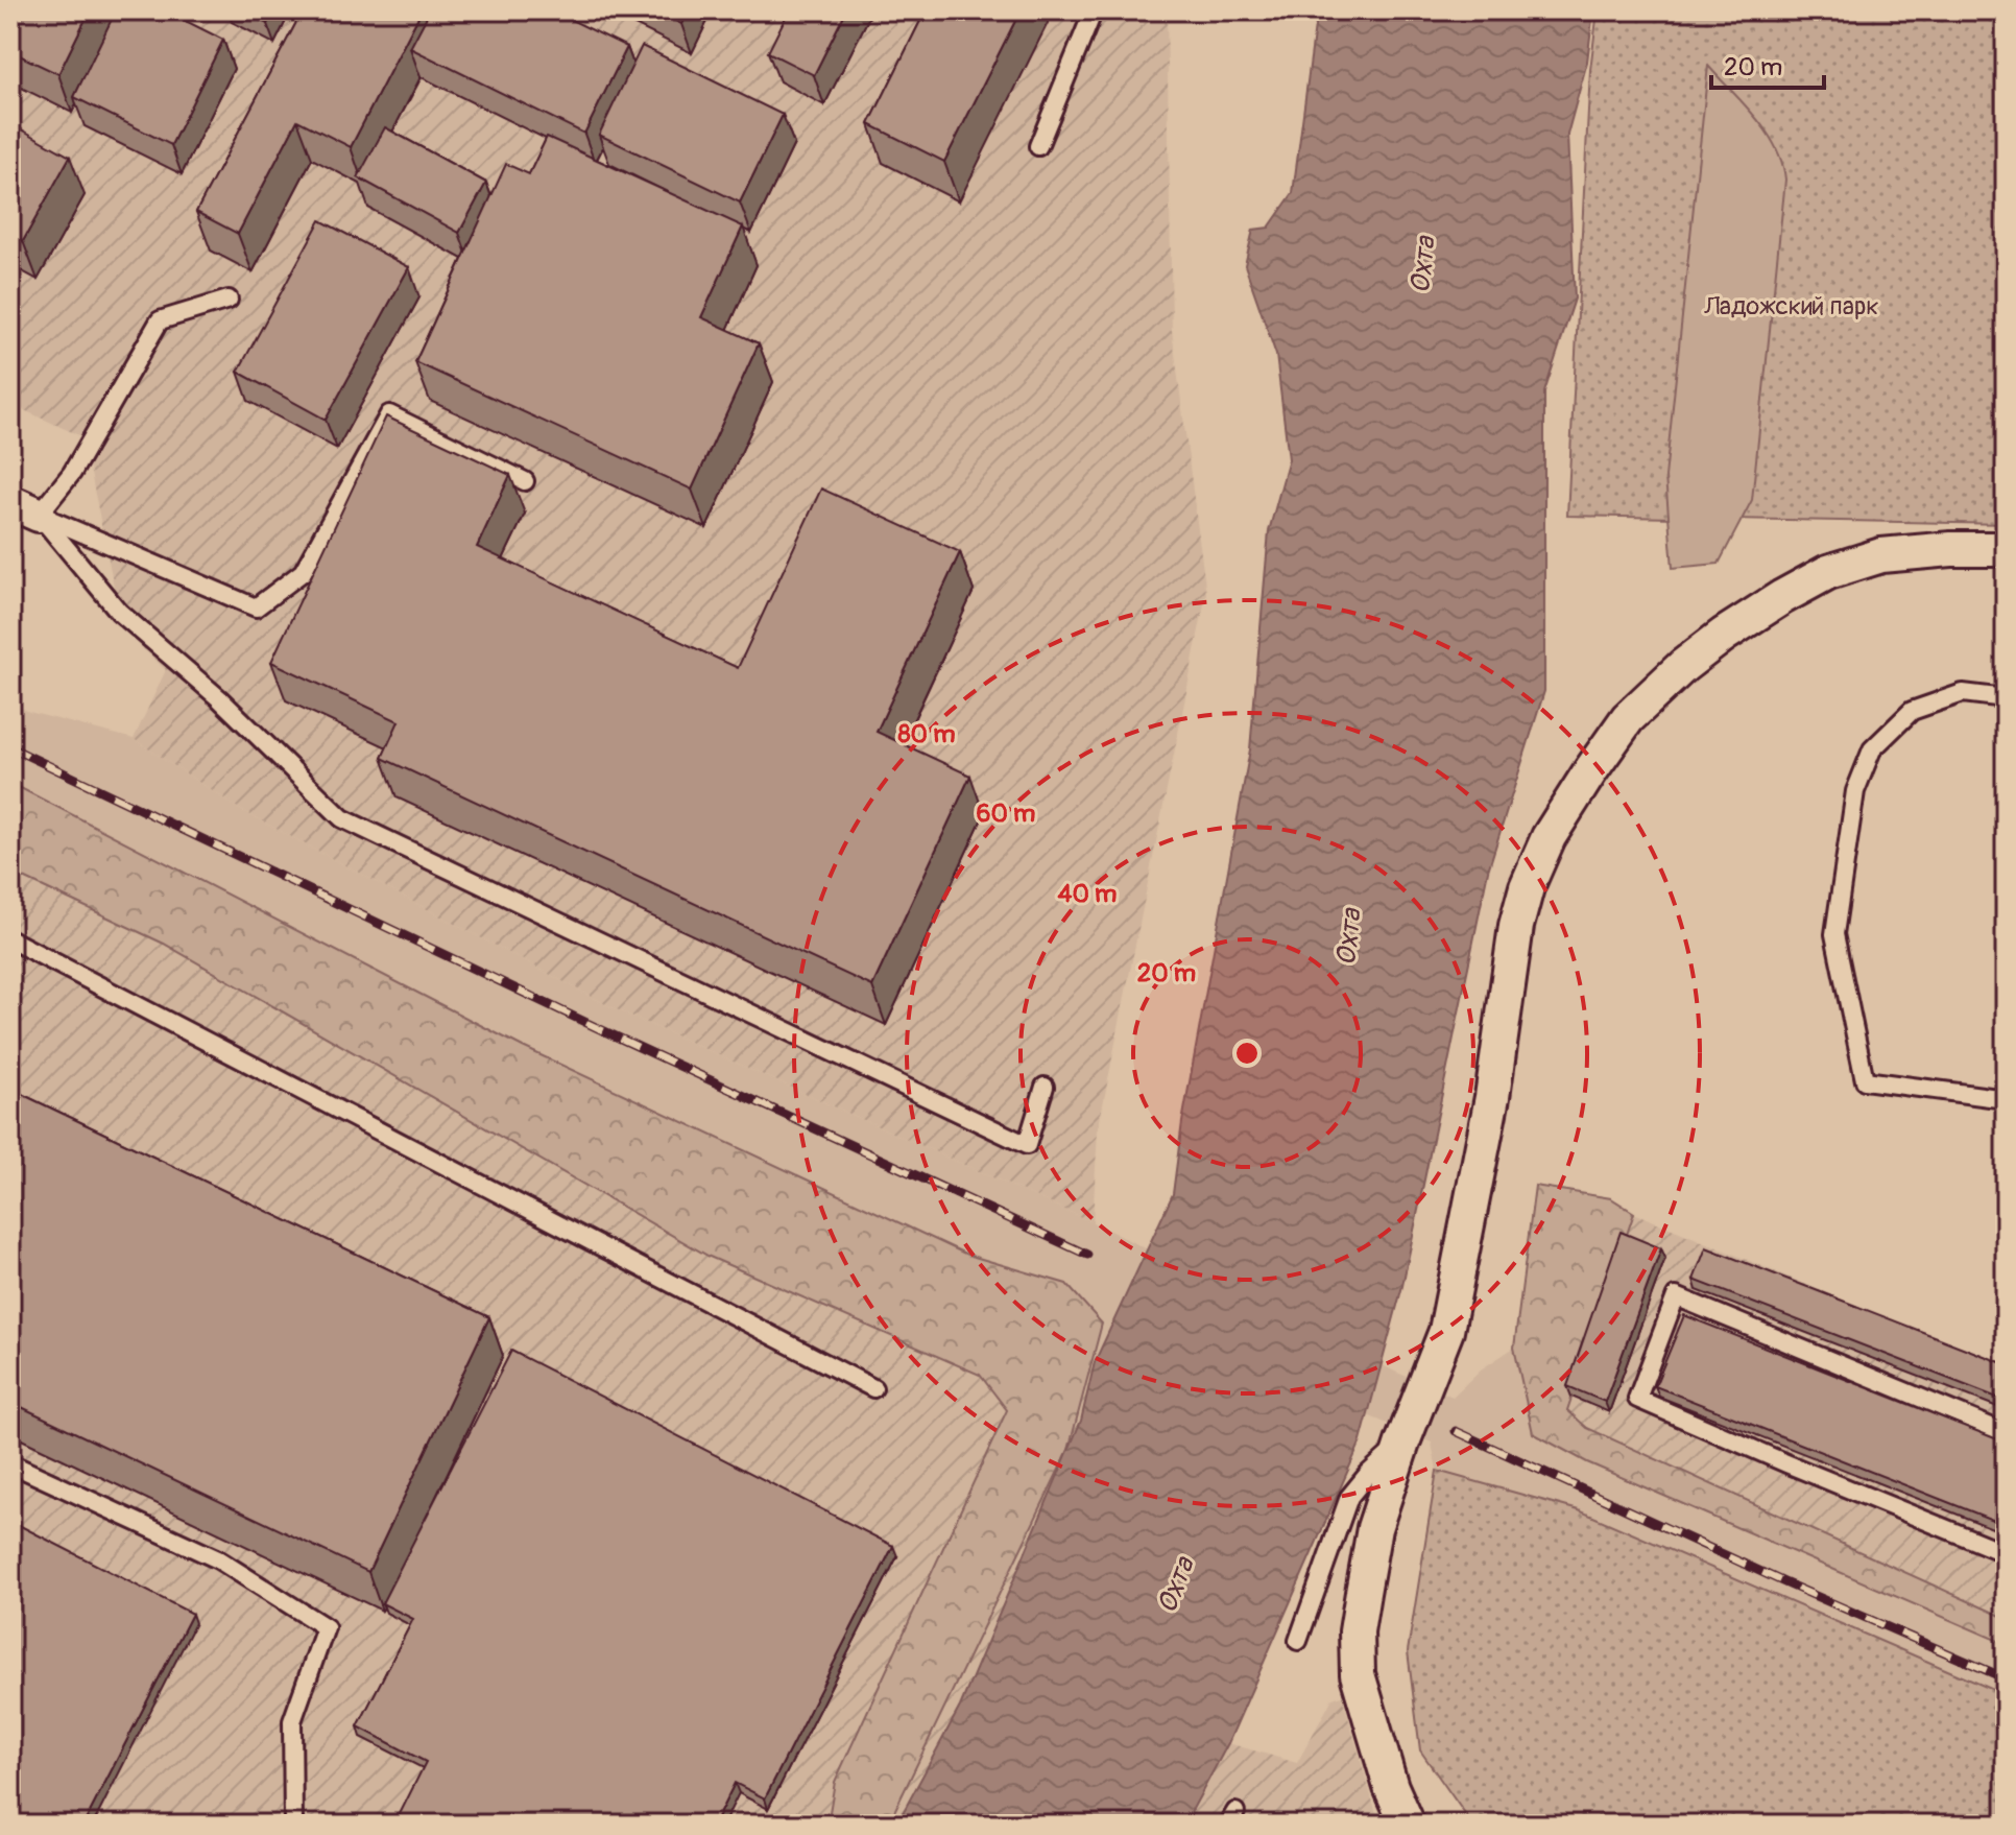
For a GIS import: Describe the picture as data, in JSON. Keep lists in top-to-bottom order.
{
  "water": ["Охта"],
  "parks": ["Ладожский парк"],
  "scale_bar": "20 m",
  "rings": [
    "80 m",
    "60 m",
    "40 m",
    "20 m"
  ]
}
